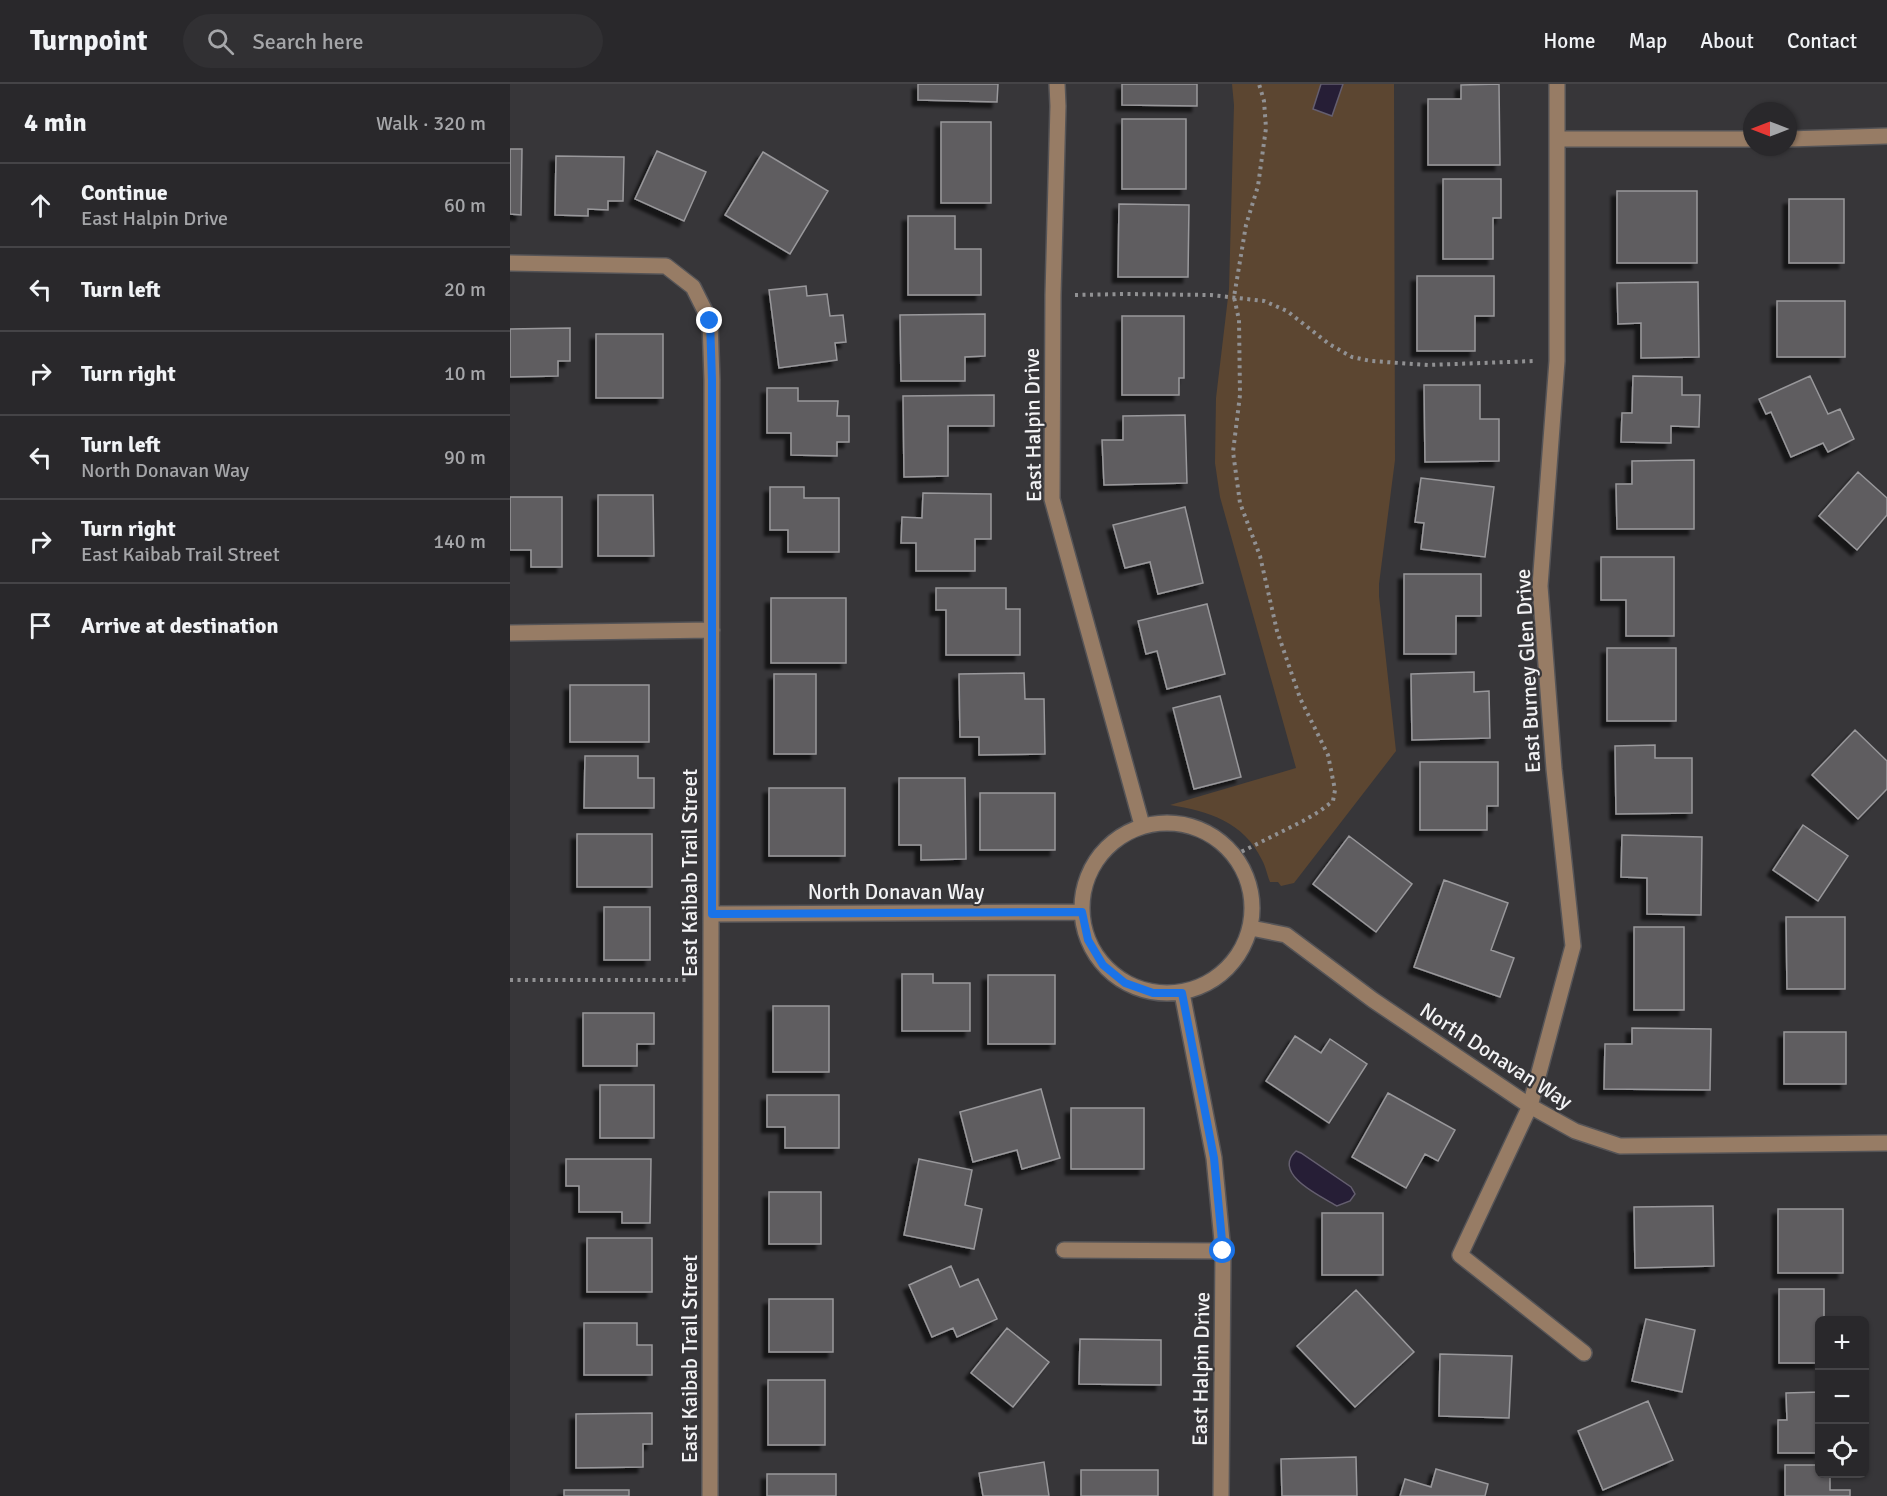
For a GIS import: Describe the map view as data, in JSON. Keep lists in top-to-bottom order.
{
  "streets": {
    "street": [
      "East Halpin Drive",
      "East Burney Glen Drive",
      "East Kaibab Trail Street",
      "North Donavan Way"
    ]
  },
  "crossings": [
    ["East Halpin Drive", "North Donavan Way"],
    ["East Burney Glen Drive", "North Donavan Way"],
    ["East Kaibab Trail Street", "North Donavan Way"]
  ],
  "north": "left",
  "page": {
    "header": "Turnpoint",
    "search": "Search here",
    "nav": [
      "Home",
      "Map",
      "About",
      "Contact"
    ],
    "heading": ["4 min", "Walk · 320 m"],
    "list": [
      ["Continue", "East Halpin Drive", "60 m"],
      ["Turn left", "20 m"],
      ["Turn right", "10 m"],
      ["Turn left", "North Donavan Way", "90 m"],
      ["Turn right", "East Kaibab Trail Street", "140 m"],
      "Arrive at destination"
    ],
    "map_buttons": ["+", "−"]
  }
}
